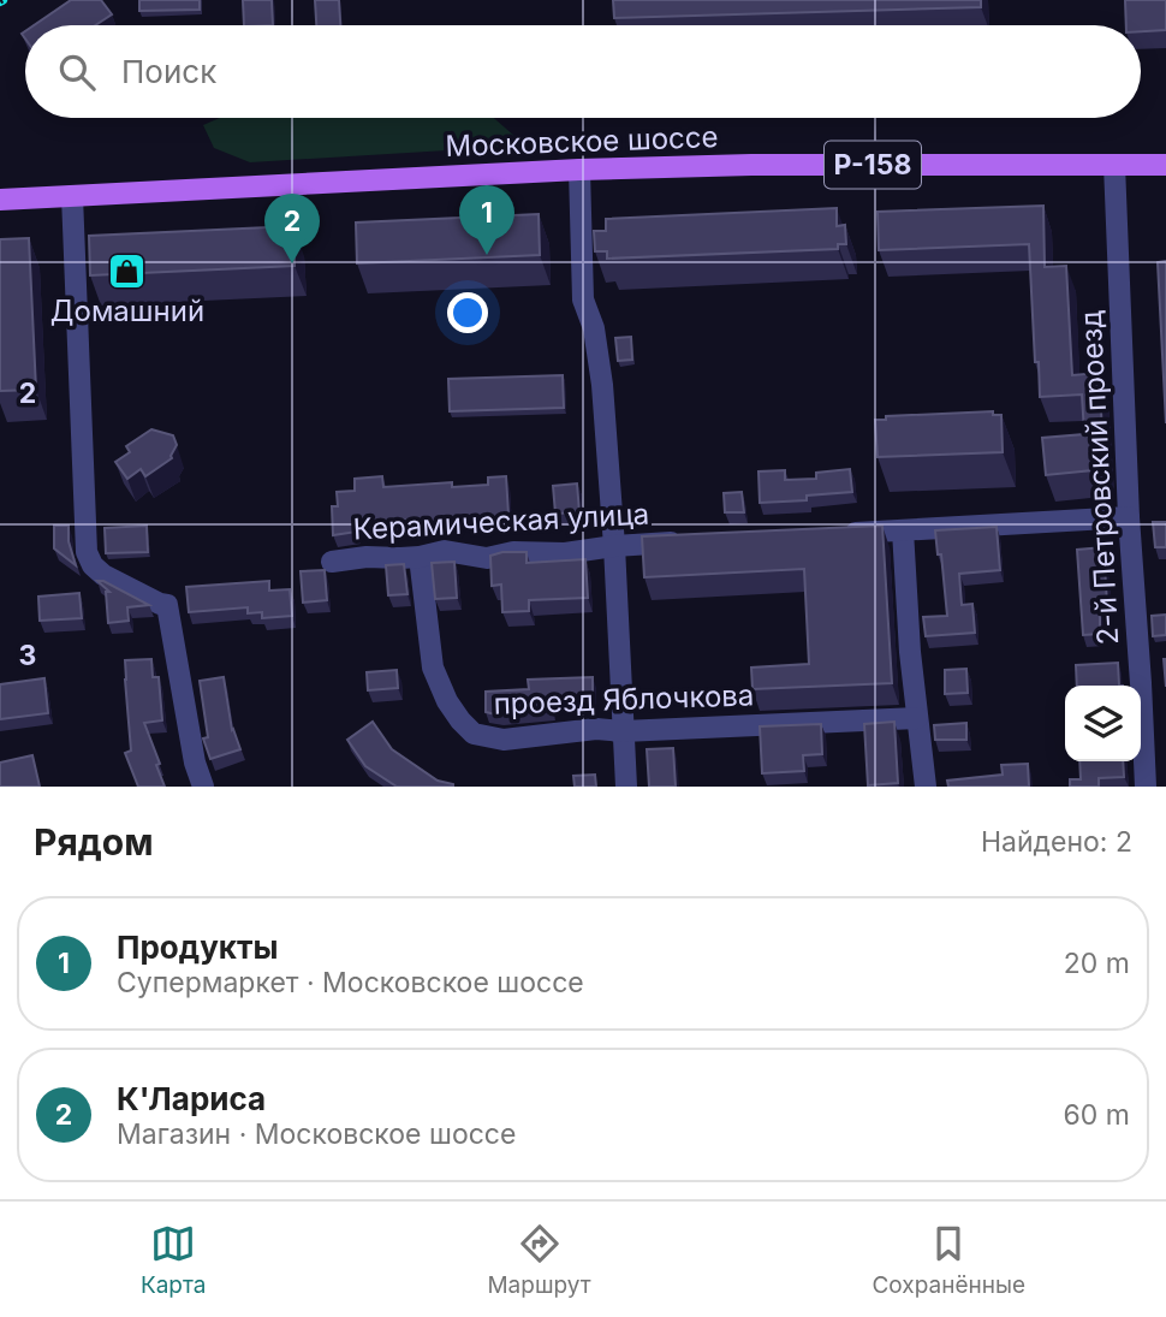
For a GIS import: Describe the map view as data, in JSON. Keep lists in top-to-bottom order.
{
  "streets": {
    "main road": ["Московское шоссе", "Р-158"],
    "street": ["2-й Петровский проезд", "Керамическая улица", "проезд Яблочкова"]
  },
  "crossings": [
    ["Московское шоссе", "2-й Петровский проезд"],
    ["Керамическая улица", "проезд Яблочкова"]
  ],
  "places": {
    "shop": ["Домашний"]
  },
  "page": {
    "search": "Поиск",
    "pins": ["1", "2"],
    "heading": ["Рядом", "Найдено: 2"],
    "list": [
      {
        "mark": "1",
        "name": "Продукты",
        "note": "Супермаркет · Московское шоссе",
        "value": "20 m"
      },
      {
        "mark": "2",
        "name": "К'Лариса",
        "note": "Магазин · Московское шоссе",
        "value": "60 m"
      }
    ],
    "nav": ["Карта", "Маршрут", "Сохранённые"]
  },
  "grid": {
    "rows": ["2", "3"]
  }
}
